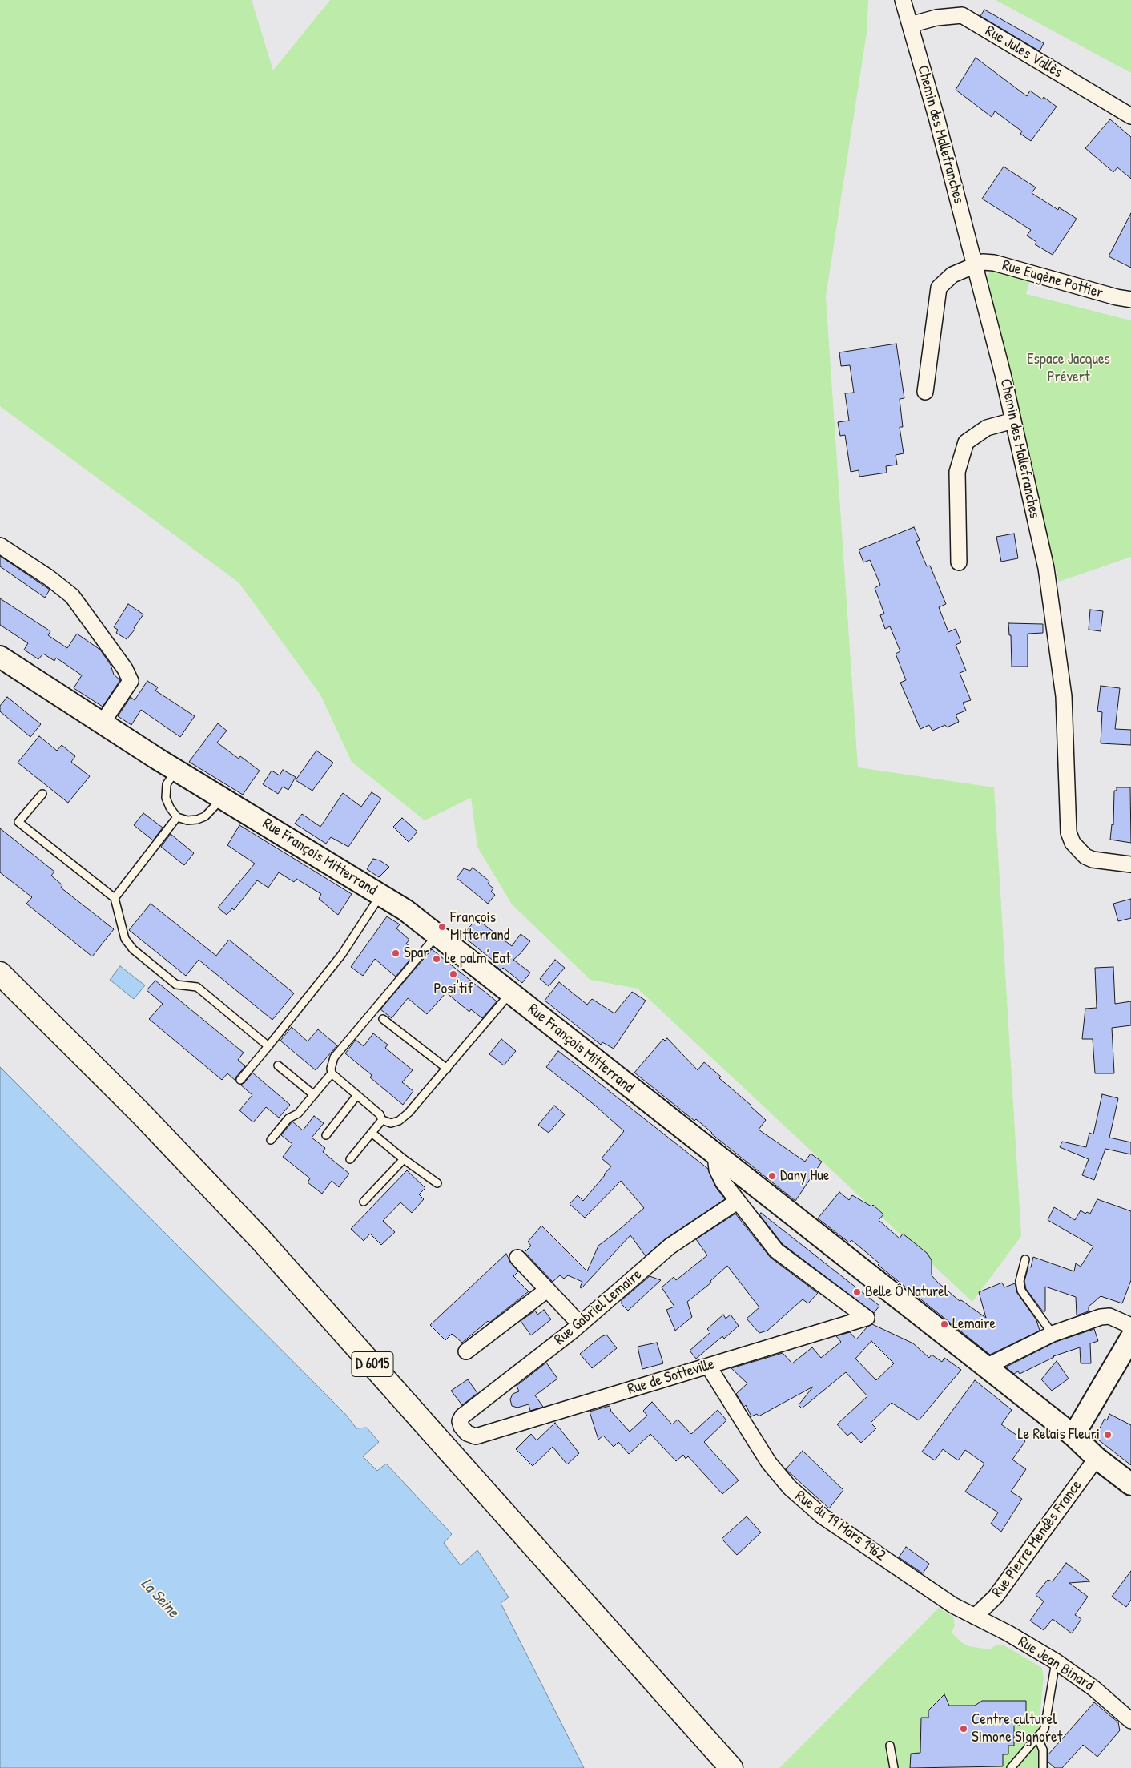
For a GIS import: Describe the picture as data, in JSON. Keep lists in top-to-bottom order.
{
  "streets": {
    "main road": ["D 6015"],
    "street": [
      "Rue Jules Vallès",
      "Chemin des Mallefranches",
      "Rue Eugène Pottier",
      "Rue François Mitterrand",
      "Rue Gabriel Lemaire",
      "Rue de Sotteville",
      "Rue du 19 Mars 1962",
      "Rue Pierre Mendès France",
      "Rue Jean Binard"
    ]
  },
  "crossings": [
    ["Rue Jules Vallès", "Chemin des Mallefranches"],
    ["Chemin des Mallefranches", "Rue Eugène Pottier"],
    ["Rue François Mitterrand", "Rue Pierre Mendès France"],
    ["Rue Gabriel Lemaire", "Rue de Sotteville"],
    ["Rue de Sotteville", "Rue du 19 Mars 1962"],
    ["Rue du 19 Mars 1962", "Rue Pierre Mendès France"],
    ["Rue du 19 Mars 1962", "Rue Jean Binard"],
    ["Rue Pierre Mendès France", "Rue Jean Binard"]
  ],
  "water": ["La Seine"],
  "parks": ["Espace Jacques Prévert"],
  "places": [
    "François Mitterrand",
    "Spar",
    "Le palm' Eat",
    "Posi'tif",
    "Dany Hue",
    "Belle Ô Naturel",
    "Lemaire",
    "Le Relais Fleuri",
    "Centre culturel Simone Signoret"
  ]
}
